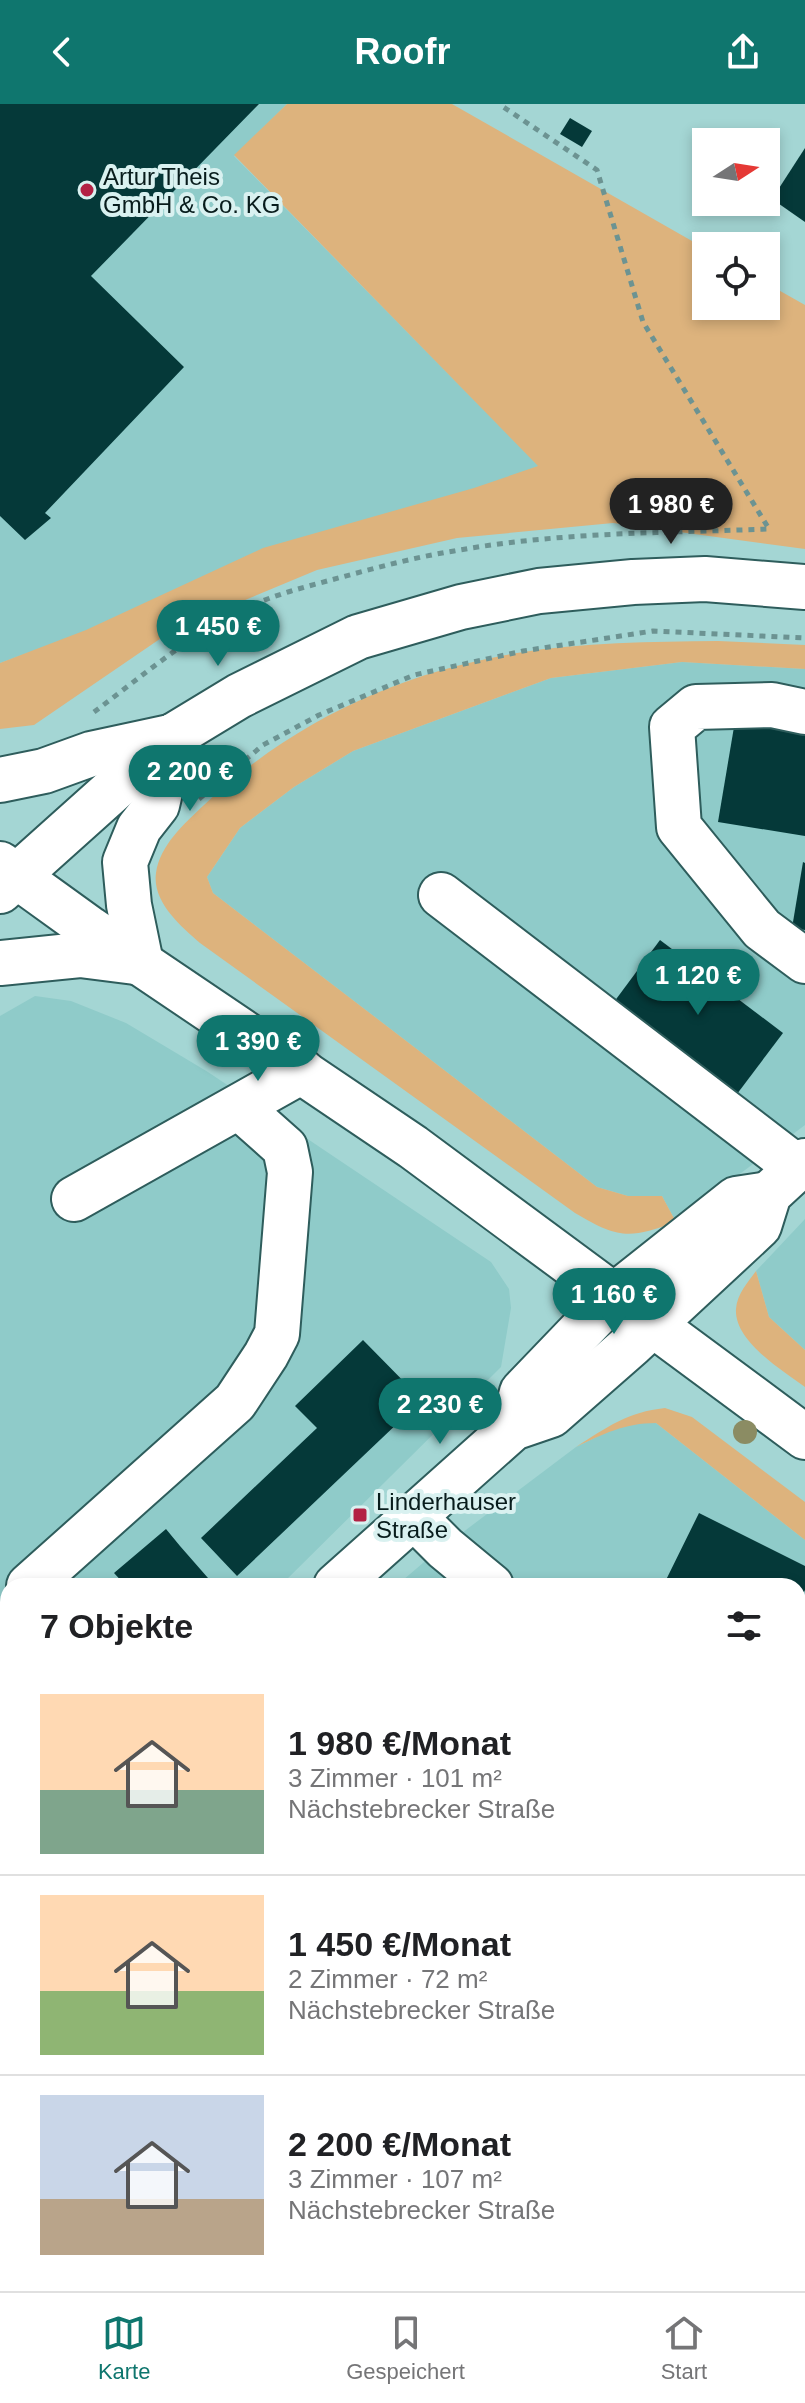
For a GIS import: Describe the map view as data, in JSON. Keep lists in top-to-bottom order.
{
  "places": {
    "other": ["Artur Theis GmbH & Co. KG"],
    "transit": ["Linderhauser Straße"]
  },
  "north": "right",
  "page": {
    "header": "Roofr",
    "price": [
      "1 980 €",
      "1 450 €",
      "2 200 €",
      "1 120 €",
      "1 390 €",
      "1 160 €",
      "2 230 €"
    ],
    "heading": "7 Objekte",
    "list": [
      {
        "name": "1 980 €/Monat",
        "note": "3 Zimmer · 101 m² · Nächstebrecker Straße"
      },
      {
        "name": "1 450 €/Monat",
        "note": "2 Zimmer · 72 m² · Nächstebrecker Straße"
      },
      {
        "name": "2 200 €/Monat",
        "note": "3 Zimmer · 107 m² · Nächstebrecker Straße"
      }
    ],
    "tabs": ["Karte", "Gespeichert", "Start"]
  }
}
